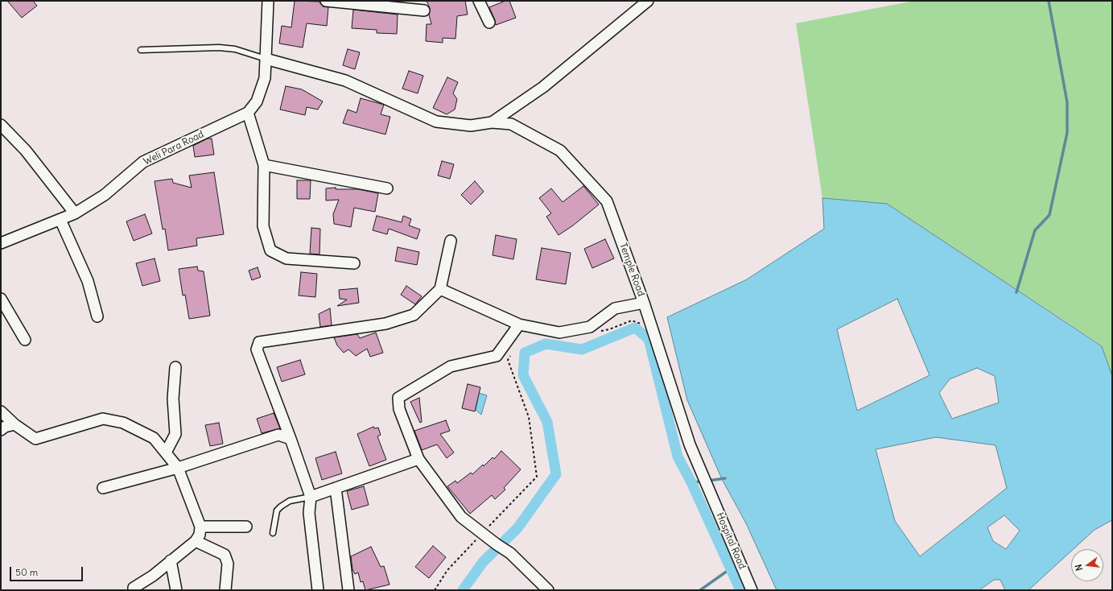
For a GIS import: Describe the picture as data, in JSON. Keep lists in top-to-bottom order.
{
  "streets": {
    "street": ["Weli Para Road", "Temple Road", "Hospital Road"]
  },
  "crossings": [
    ["Temple Road", "Hospital Road"]
  ],
  "scale_bar": "50 m",
  "north": "left"
}
